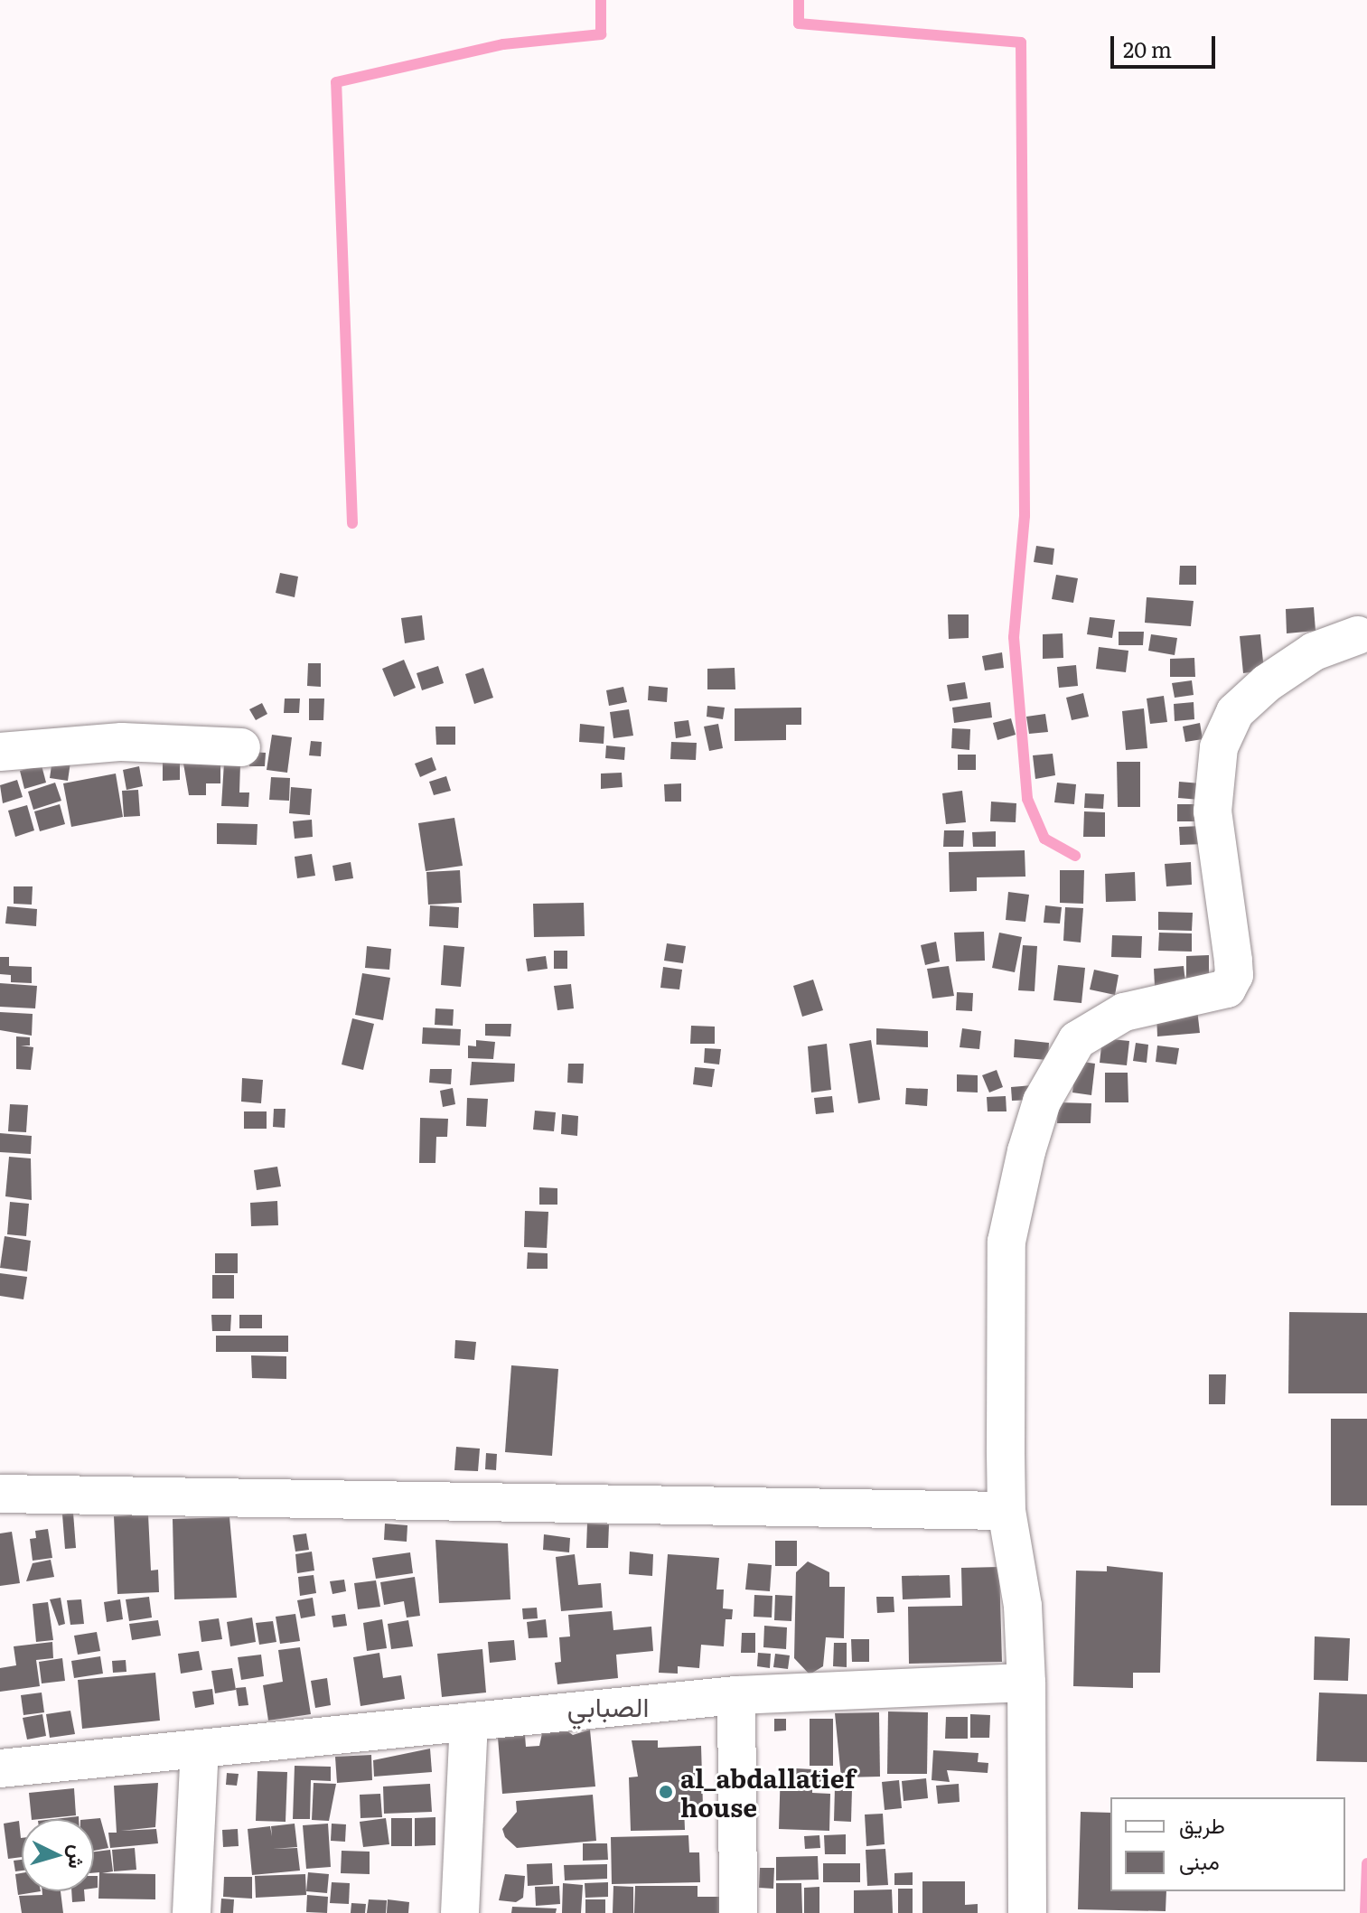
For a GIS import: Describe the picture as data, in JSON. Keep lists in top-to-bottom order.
{
  "districts": ["الصبابي"],
  "places": ["al_abdallatief house"],
  "legend": ["طريق", "مبنى"],
  "scale_bar": "20 m",
  "north": "right"
}
